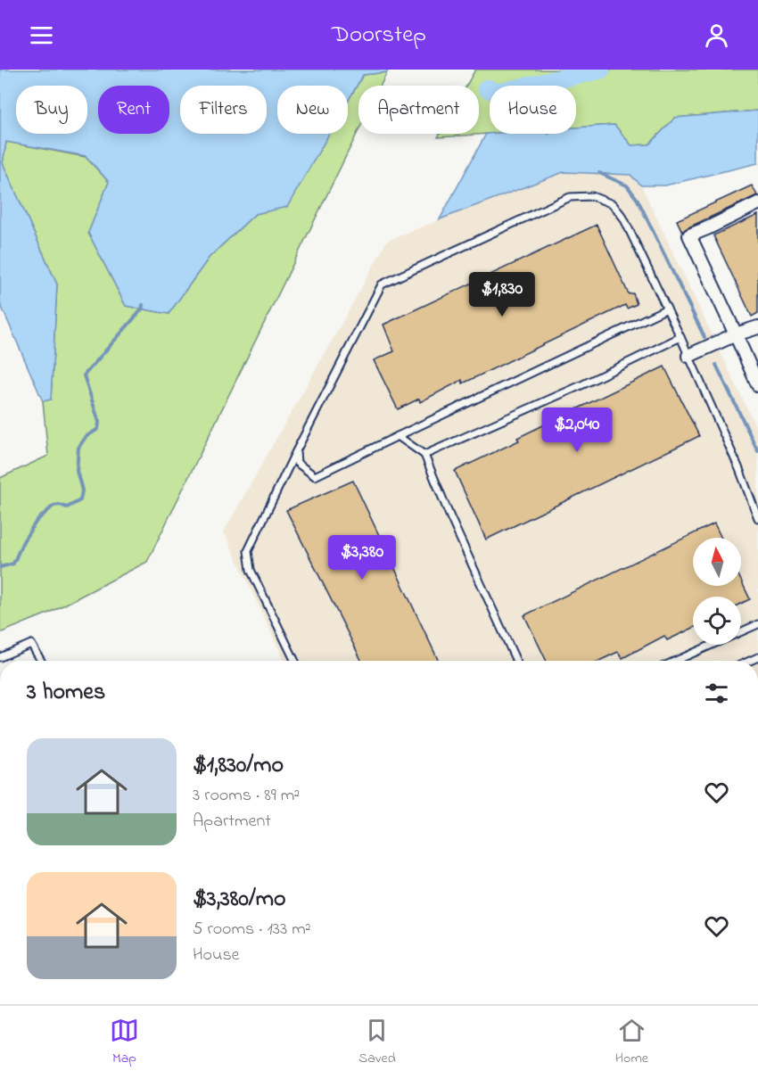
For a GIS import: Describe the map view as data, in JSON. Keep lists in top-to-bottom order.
{
  "north": "top",
  "page": {
    "header": "Doorstep",
    "chip": [
      "Buy",
      "Rent",
      "Filters",
      "New",
      "Apartment",
      "House"
    ],
    "price": ["$1,830", "$2,040", "$3,380"],
    "heading": "3 homes",
    "list": [
      {
        "name": "$1,830/mo",
        "note": "3 rooms · 89 m² · Apartment"
      },
      {
        "name": "$3,380/mo",
        "note": "5 rooms · 133 m² · House"
      }
    ],
    "tabs": ["Map", "Saved", "Home"]
  }
}
